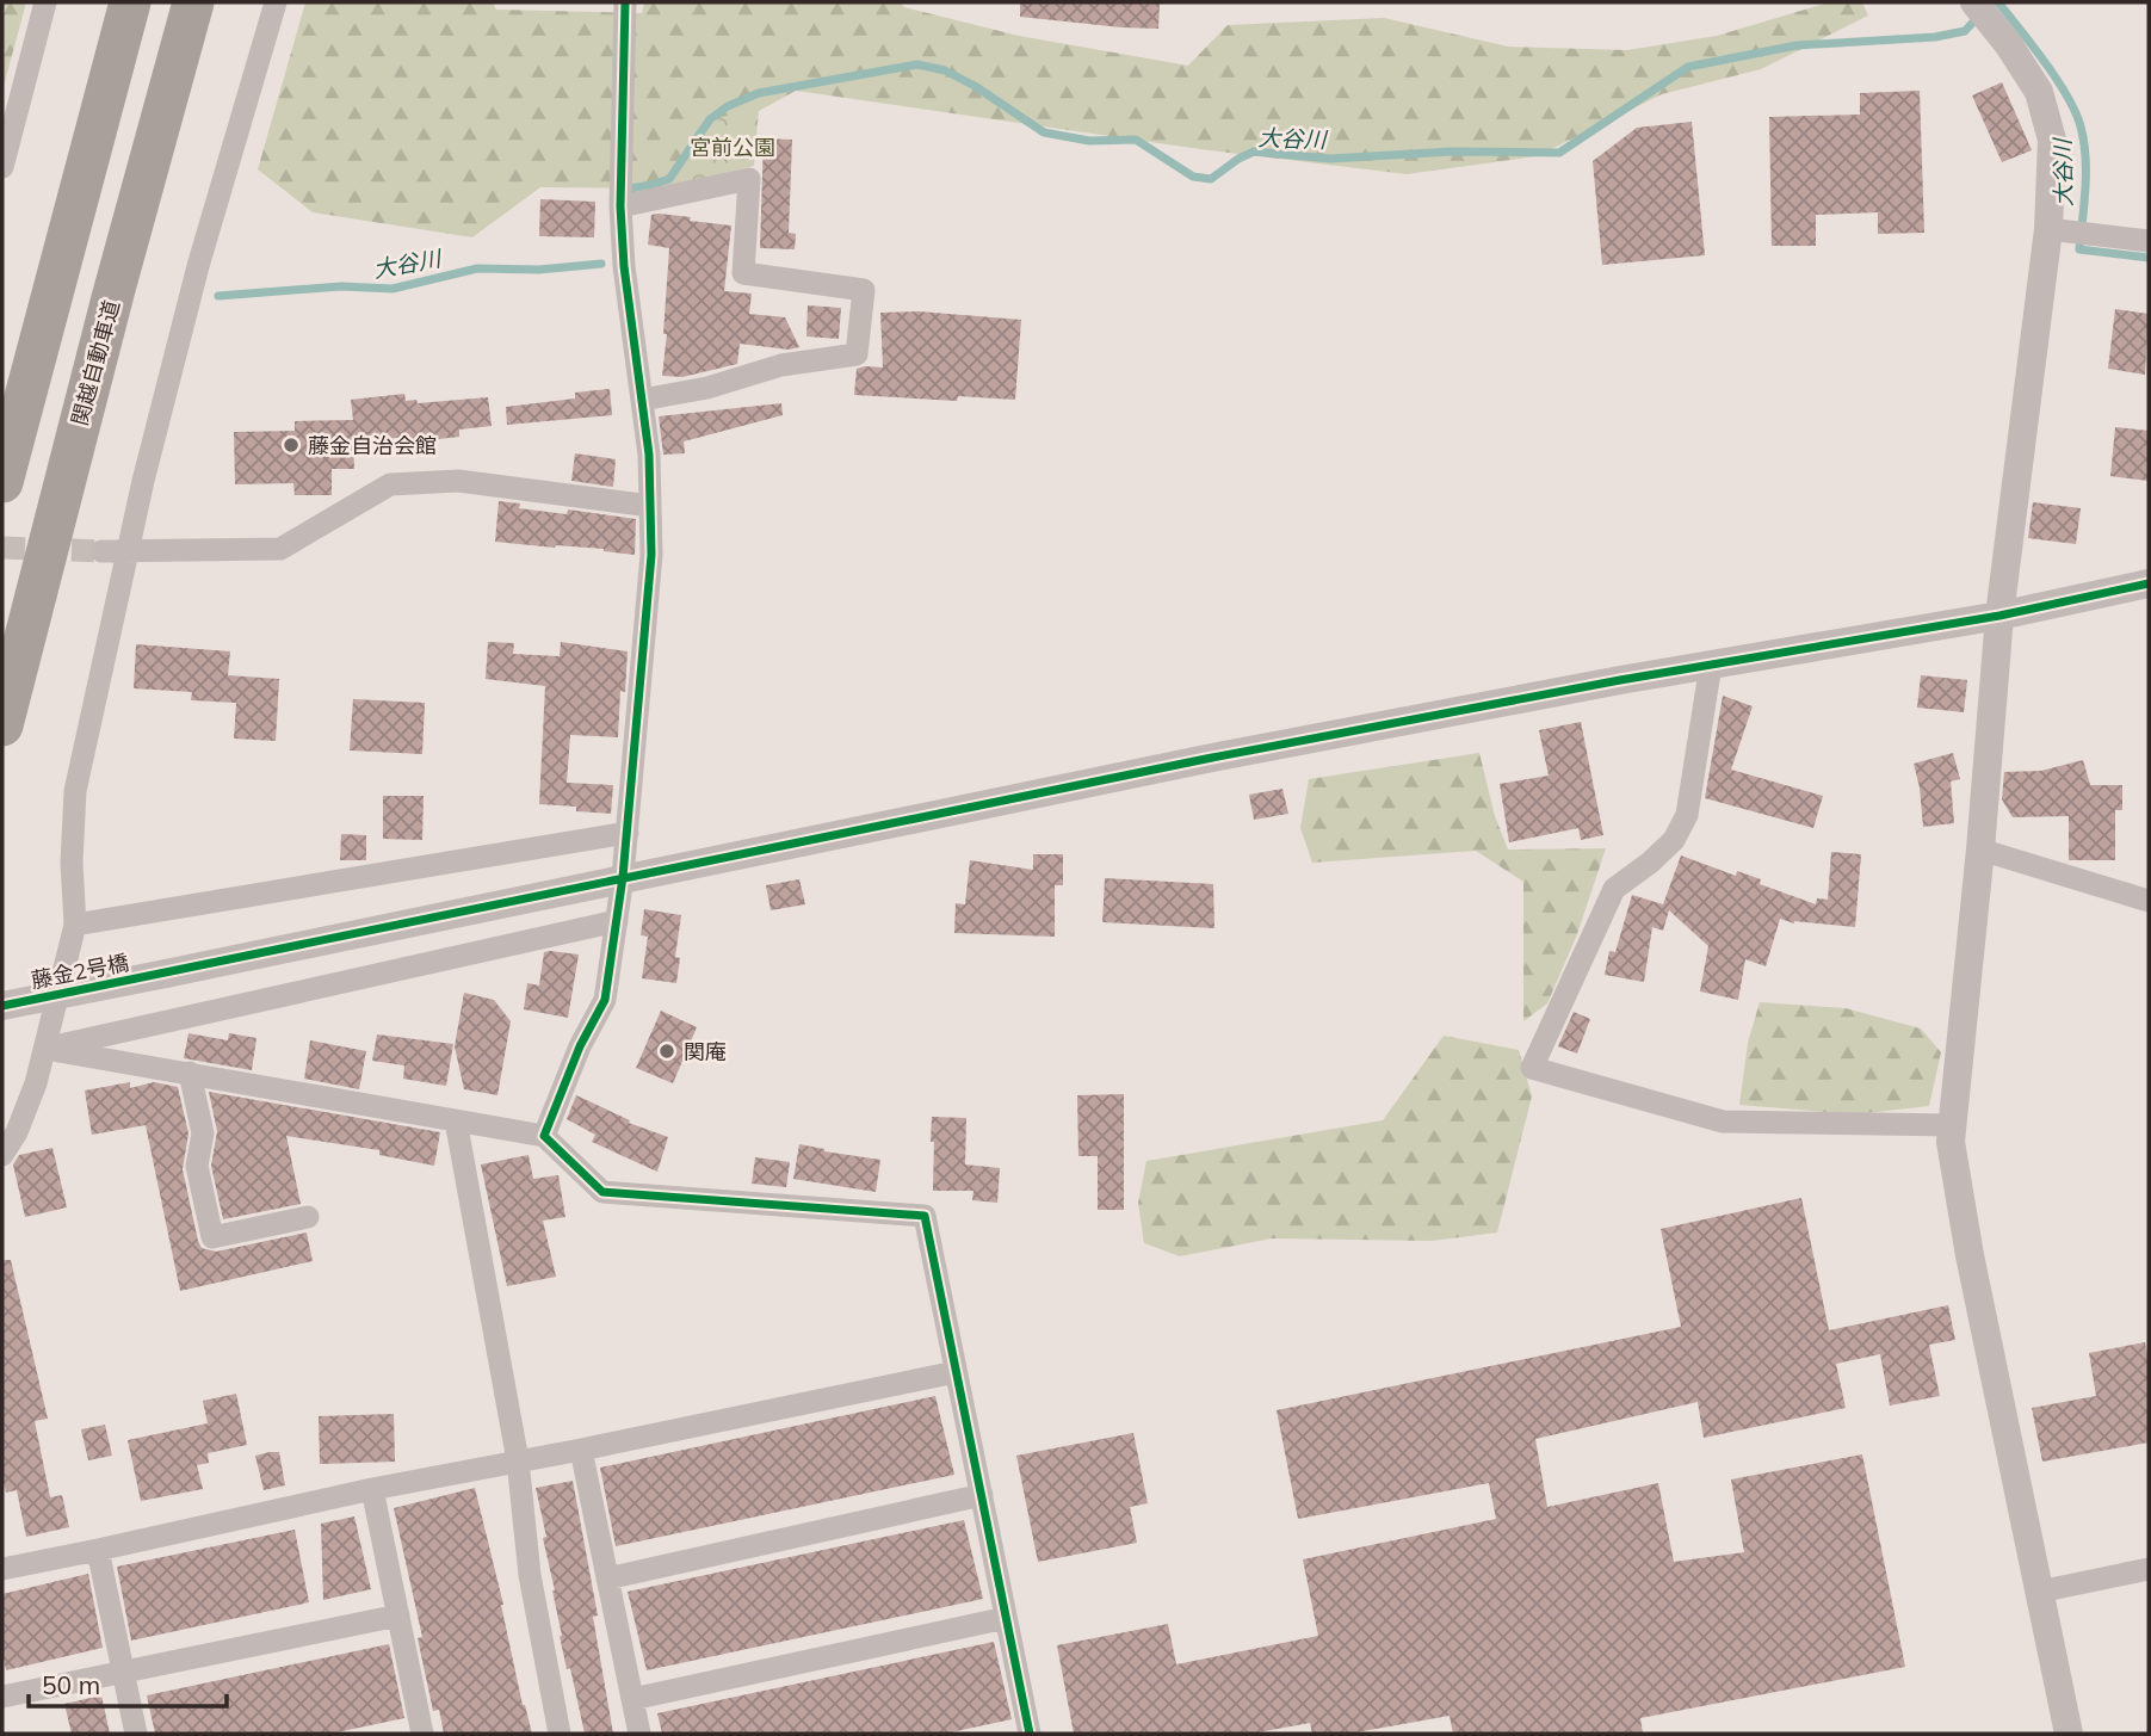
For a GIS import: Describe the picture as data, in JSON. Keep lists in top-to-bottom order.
{
  "streets": {
    "highway": ["関越自動車道"],
    "street": ["藤金2号橋"]
  },
  "water": ["大谷川"],
  "parks": ["宮前公園"],
  "places": ["藤金自治会館", "関庵"],
  "scale_bar": "50 m"
}
